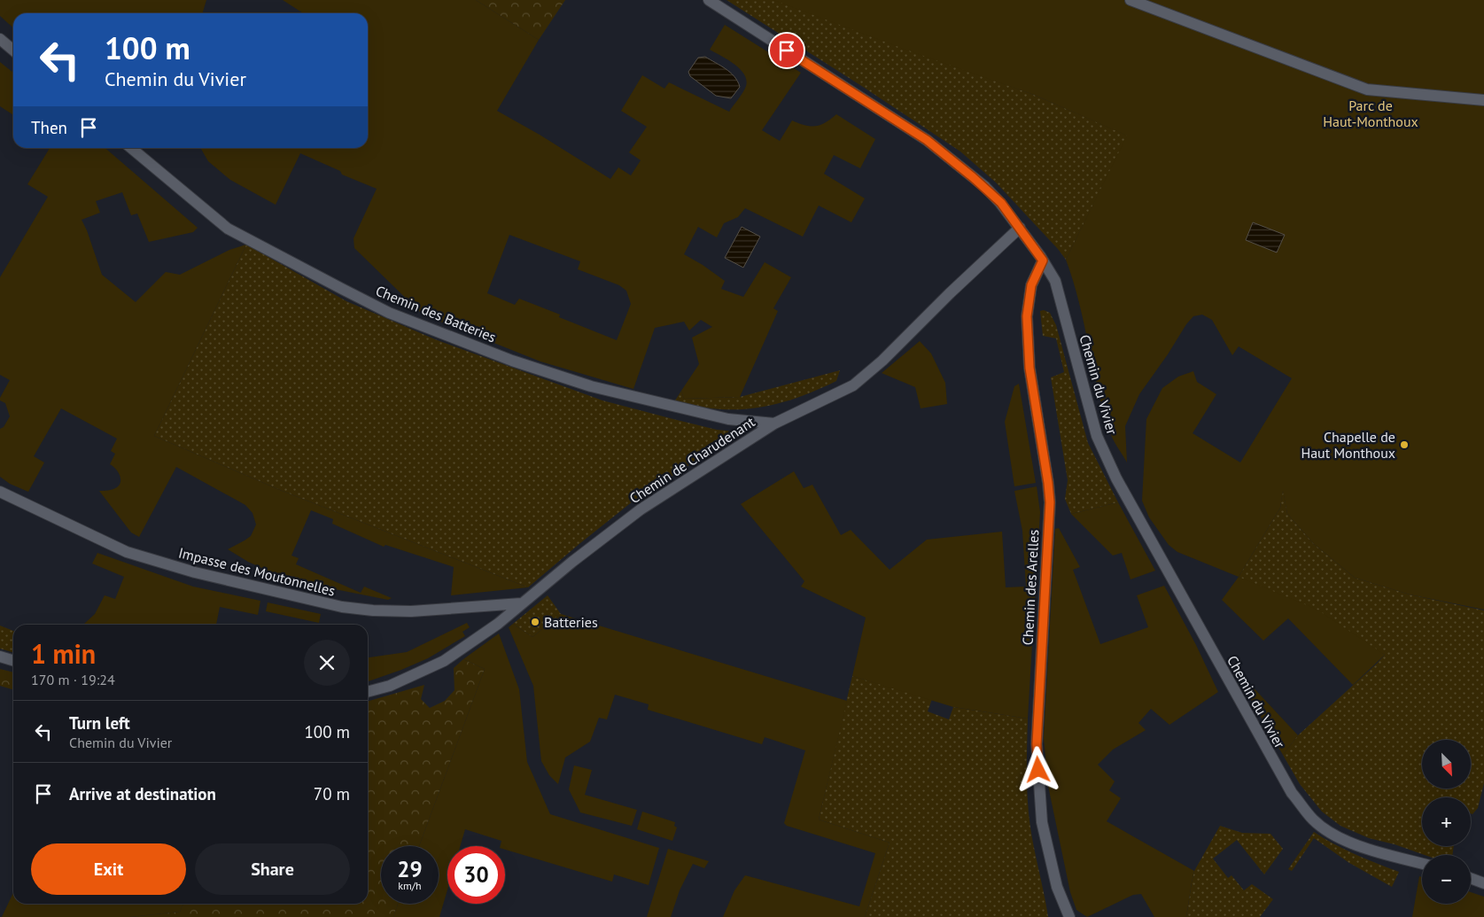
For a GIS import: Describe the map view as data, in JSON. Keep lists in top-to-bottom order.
{
  "streets": {
    "street": [
      "Chemin des Batteries",
      "Chemin du Vivier",
      "Chemin de Charudenant",
      "Impasse des Moutonnelles",
      "Chemin des Arelles"
    ]
  },
  "crossings": [
    ["Chemin des Batteries", "Chemin de Charudenant"],
    ["Chemin du Vivier", "Chemin de Charudenant"],
    ["Chemin du Vivier", "Chemin des Arelles"],
    ["Chemin de Charudenant", "Impasse des Moutonnelles"]
  ],
  "parks": ["Parc de Haut-Monthoux"],
  "places": ["Chapelle de Haut Monthoux", "Batteries"],
  "north": "bottom right",
  "page": {
    "turn": ["100 m", "Chemin du Vivier"],
    "then": "Then",
    "heading": ["1 min", "170 m · 19:24"],
    "list": [
      {
        "name": "Turn left",
        "note": "Chemin du Vivier",
        "value": "100 m"
      },
      {
        "name": "Arrive at destination",
        "value": "70 m"
      }
    ],
    "map_buttons": ["+", "−"],
    "buttons": ["Exit", "Share"],
    "speed": "29 km/h",
    "limit": "30"
  }
}
